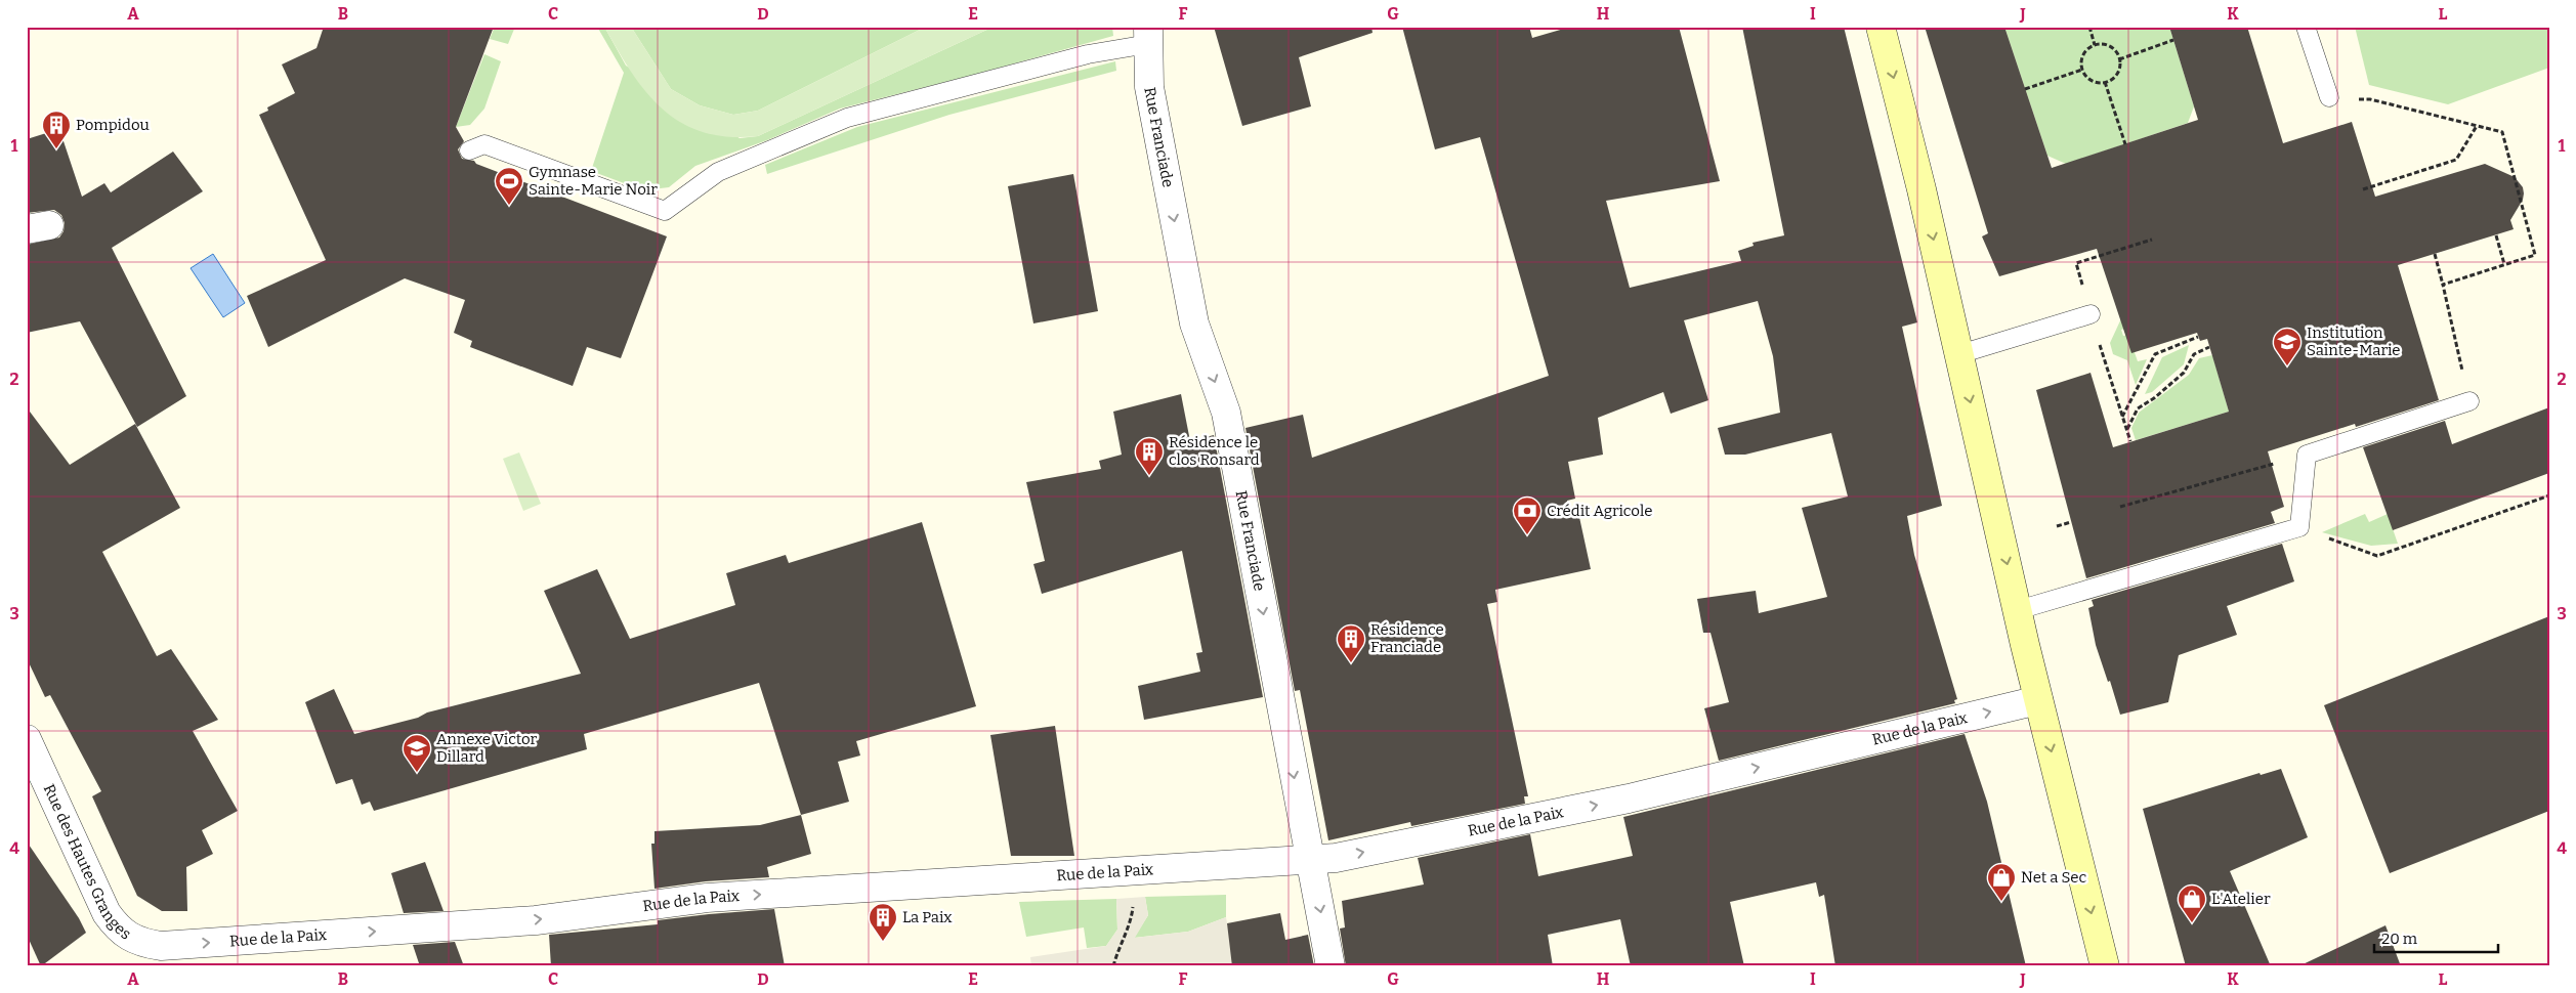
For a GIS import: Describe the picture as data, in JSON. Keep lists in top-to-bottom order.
{
  "streets": {
    "street": ["Rue Franciade", "Rue de la Paix", "Rue des Hautes Granges"]
  },
  "crossings": [
    ["Rue Franciade", "Rue de la Paix"],
    ["Rue de la Paix", "Rue des Hautes Granges"]
  ],
  "one_way": ["Rue Franciade", "Rue de la Paix"],
  "places": {
    "building": [
      "Pompidou",
      "Résidence le clos Ronsard",
      "Résidence Franciade",
      "La Paix"
    ],
    "sports": ["Gymnase Sainte-Marie Noir"],
    "school or university": ["Institution Sainte-Marie", "Annexe Victor Dillard"],
    "bank": ["Crédit Agricole"],
    "shop": ["Net a Sec", "L'Atelier"]
  },
  "scale_bar": "20 m",
  "grid": {
    "columns": [
      "A",
      "B",
      "C",
      "D",
      "E",
      "F",
      "G",
      "H",
      "I",
      "J",
      "K",
      "L"
    ],
    "rows": [
      "1",
      "2",
      "3",
      "4"
    ]
  }
}
